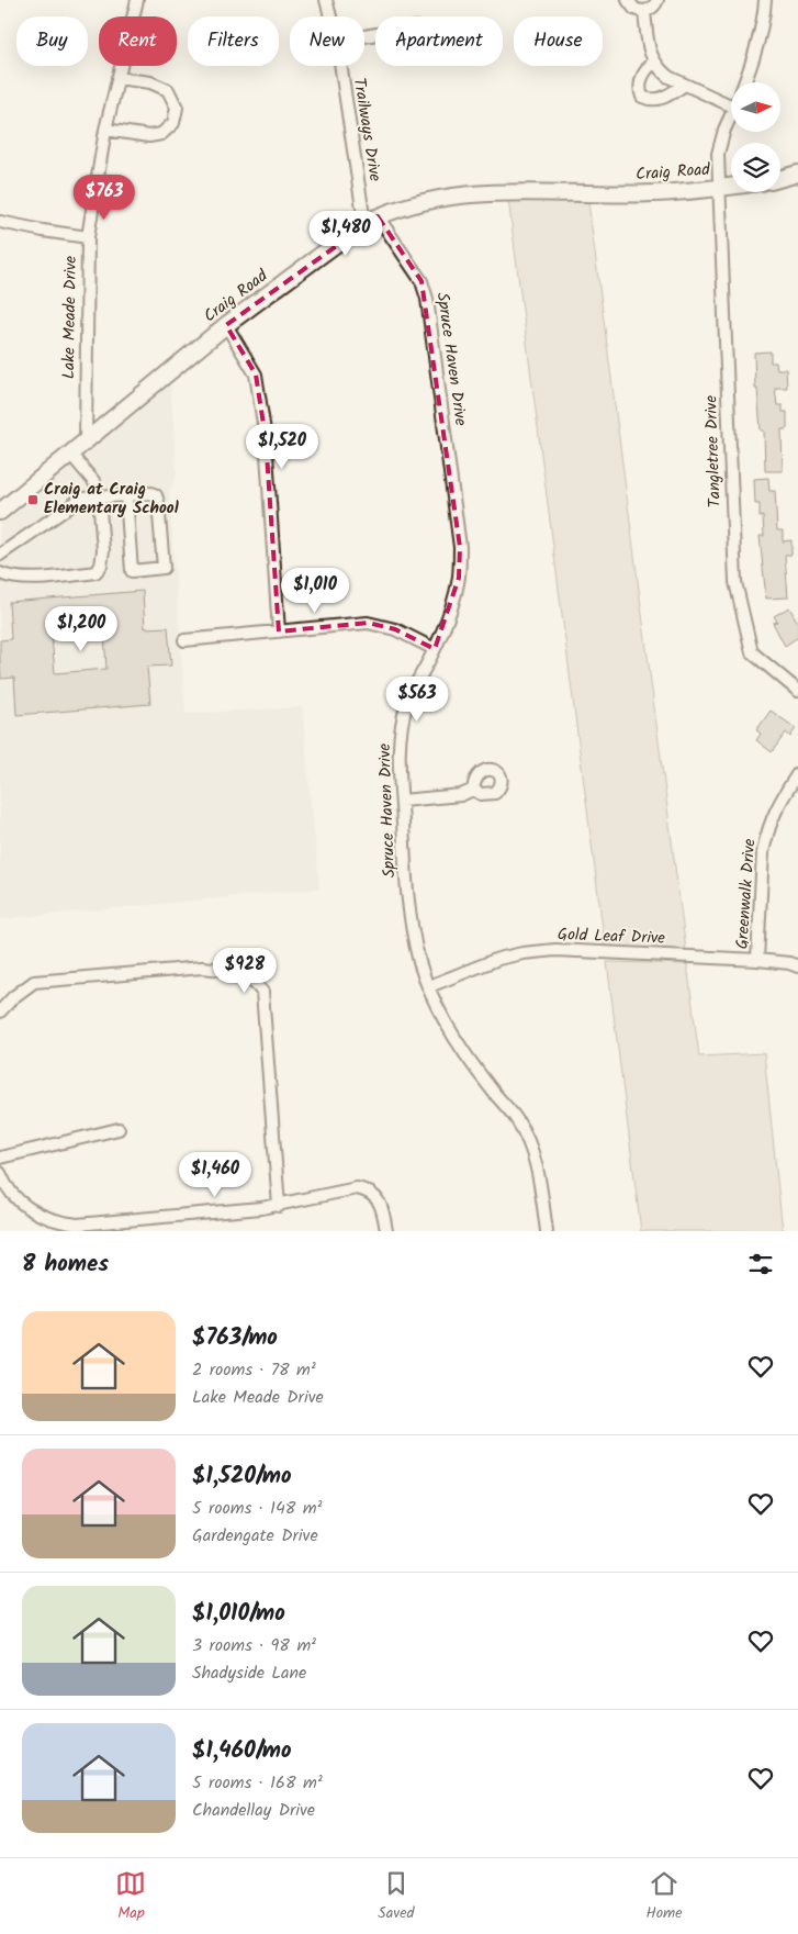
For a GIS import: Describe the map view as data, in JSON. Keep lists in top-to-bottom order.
{
  "streets": {
    "main road": ["Craig Road"],
    "street": [
      "Trailways Drive",
      "Lake Meade Drive",
      "Spruce Haven Drive",
      "Tangletree Drive",
      "Greenwalk Drive",
      "Gold Leaf Drive"
    ]
  },
  "crossings": [
    ["Trailways Drive", "Craig Road"],
    ["Trailways Drive", "Spruce Haven Drive"],
    ["Craig Road", "Lake Meade Drive"],
    ["Craig Road", "Spruce Haven Drive"],
    ["Craig Road", "Tangletree Drive"],
    ["Spruce Haven Drive", "Gold Leaf Drive"],
    ["Greenwalk Drive", "Gold Leaf Drive"]
  ],
  "places": {
    "transit": ["Craig at Craig Elementary School"]
  },
  "north": "right",
  "page": {
    "chip": [
      "Buy",
      "Rent",
      "Filters",
      "New",
      "Apartment",
      "House"
    ],
    "price": [
      "$763",
      "$1,480",
      "$1,520",
      "$1,010",
      "$1,200",
      "$563",
      "$928",
      "$1,460"
    ],
    "heading": "8 homes",
    "list": [
      {
        "name": "$763/mo",
        "note": "2 rooms · 78 m² · Lake Meade Drive"
      },
      {
        "name": "$1,520/mo",
        "note": "5 rooms · 148 m² · Gardengate Drive"
      },
      {
        "name": "$1,010/mo",
        "note": "3 rooms · 98 m² · Shadyside Lane"
      },
      {
        "name": "$1,460/mo",
        "note": "5 rooms · 168 m² · Chandellay Drive"
      }
    ],
    "tabs": ["Map", "Saved", "Home"]
  }
}
